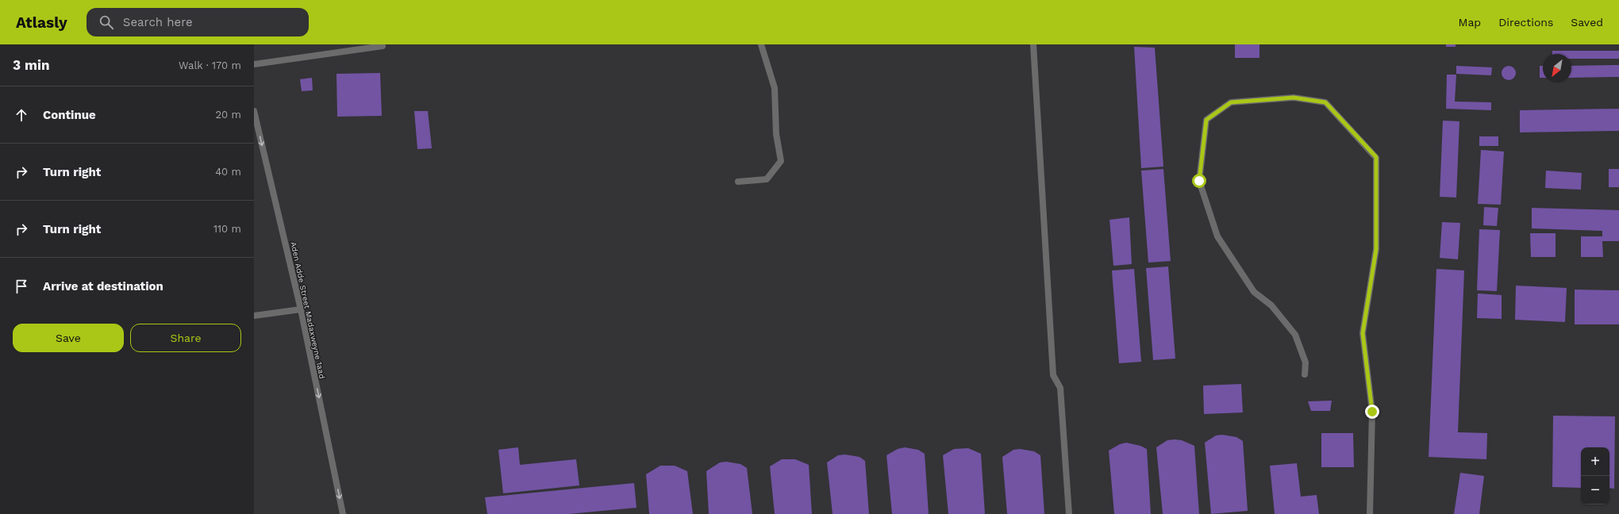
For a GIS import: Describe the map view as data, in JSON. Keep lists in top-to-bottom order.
{
  "streets": {
    "street": ["Aden Adde Street Madaxweyne 1aad"]
  },
  "one_way": ["Aden Adde Street Madaxweyne 1aad"],
  "north": "bottom left",
  "page": {
    "header": "Atlasly",
    "search": "Search here",
    "nav": ["Map", "Directions", "Saved"],
    "heading": ["3 min", "Walk · 170 m"],
    "list": [
      ["Continue", "20 m"],
      ["Turn right", "40 m"],
      ["Turn right", "110 m"],
      "Arrive at destination"
    ],
    "buttons": ["Save", "Share"],
    "map_buttons": ["+", "−"]
  }
}
